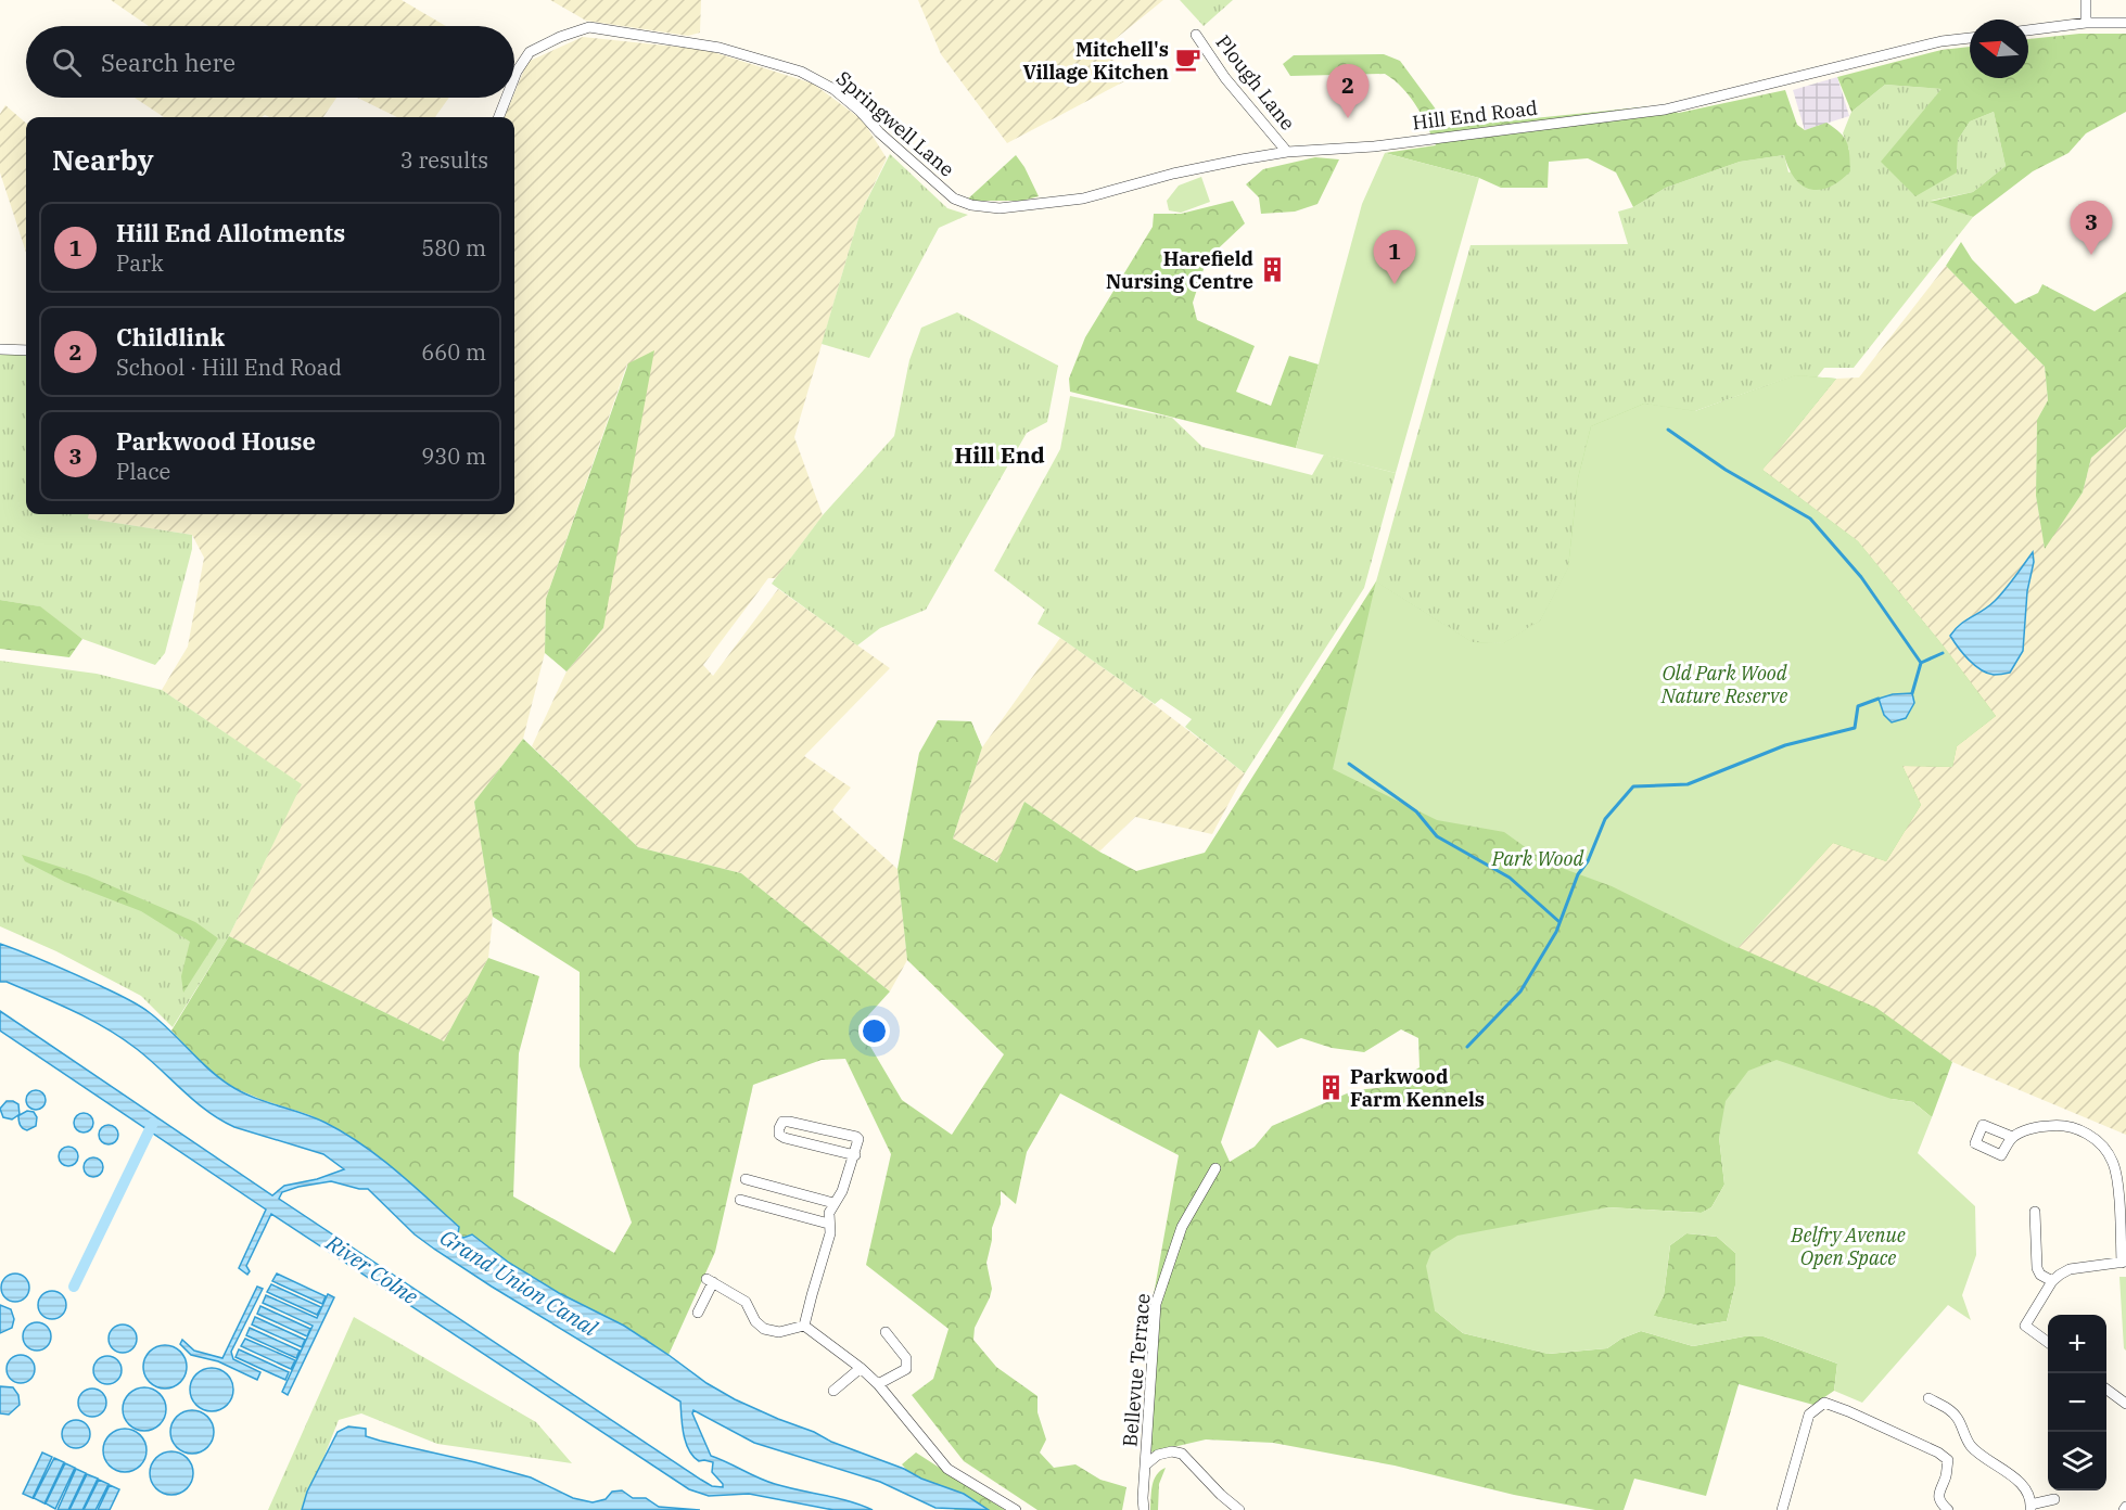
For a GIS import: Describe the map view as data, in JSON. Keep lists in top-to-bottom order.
{
  "streets": {
    "street": [
      "Plough Lane",
      "Hill End Road",
      "Springwell Lane",
      "Bellevue Terrace"
    ]
  },
  "crossings": [
    ["Plough Lane", "Hill End Road"],
    ["Hill End Road", "Springwell Lane"]
  ],
  "districts": ["Hill End"],
  "water": ["River Colne", "Grand Union Canal"],
  "parks": ["Old Park Wood Nature Reserve", "Park Wood", "Belfry Avenue Open Space"],
  "places": {
    "cafe": ["Mitchell's Village Kitchen"],
    "building": ["Harefield Nursing Centre", "Parkwood Farm Kennels"]
  },
  "north": "left",
  "page": {
    "search": "Search here",
    "pins": ["2", "3", "1"],
    "heading": ["Nearby", "3 results"],
    "list": [
      {
        "mark": "1",
        "name": "Hill End Allotments",
        "note": "Park",
        "value": "580 m"
      },
      {
        "mark": "2",
        "name": "Childlink",
        "note": "School · Hill End Road",
        "value": "660 m"
      },
      {
        "mark": "3",
        "name": "Parkwood House",
        "note": "Place",
        "value": "930 m"
      }
    ],
    "map_buttons": ["+", "−"]
  }
}
